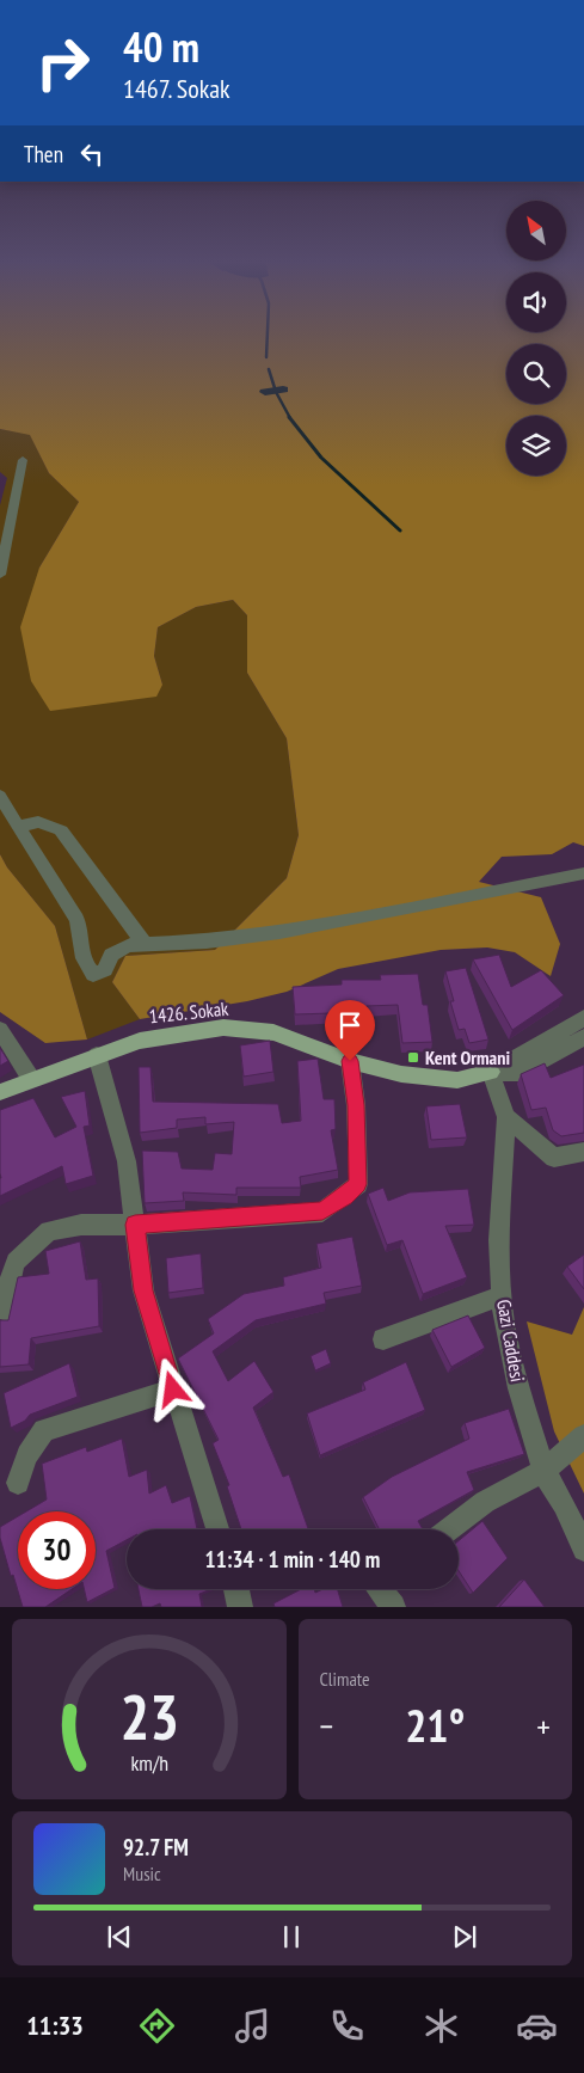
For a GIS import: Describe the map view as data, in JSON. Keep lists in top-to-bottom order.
{
  "streets": {
    "main road": ["1426. Sokak"],
    "street": ["Gazi Caddesi"]
  },
  "crossings": [
    ["1426. Sokak", "Gazi Caddesi"]
  ],
  "places": {
    "transit": ["Kent Ormani"]
  },
  "north": "top left",
  "page": {
    "turn": ["40 m", "1467. Sokak"],
    "then": "Then",
    "limit": "30",
    "trip": "11:34 · 1 min · 140 m",
    "tile": "Climate",
    "heat": ["−", "21°", "+"],
    "song": ["92.7 FM", "Music"],
    "tabs": "11:33",
    "gauge": ["23", "km/h"]
  }
}
